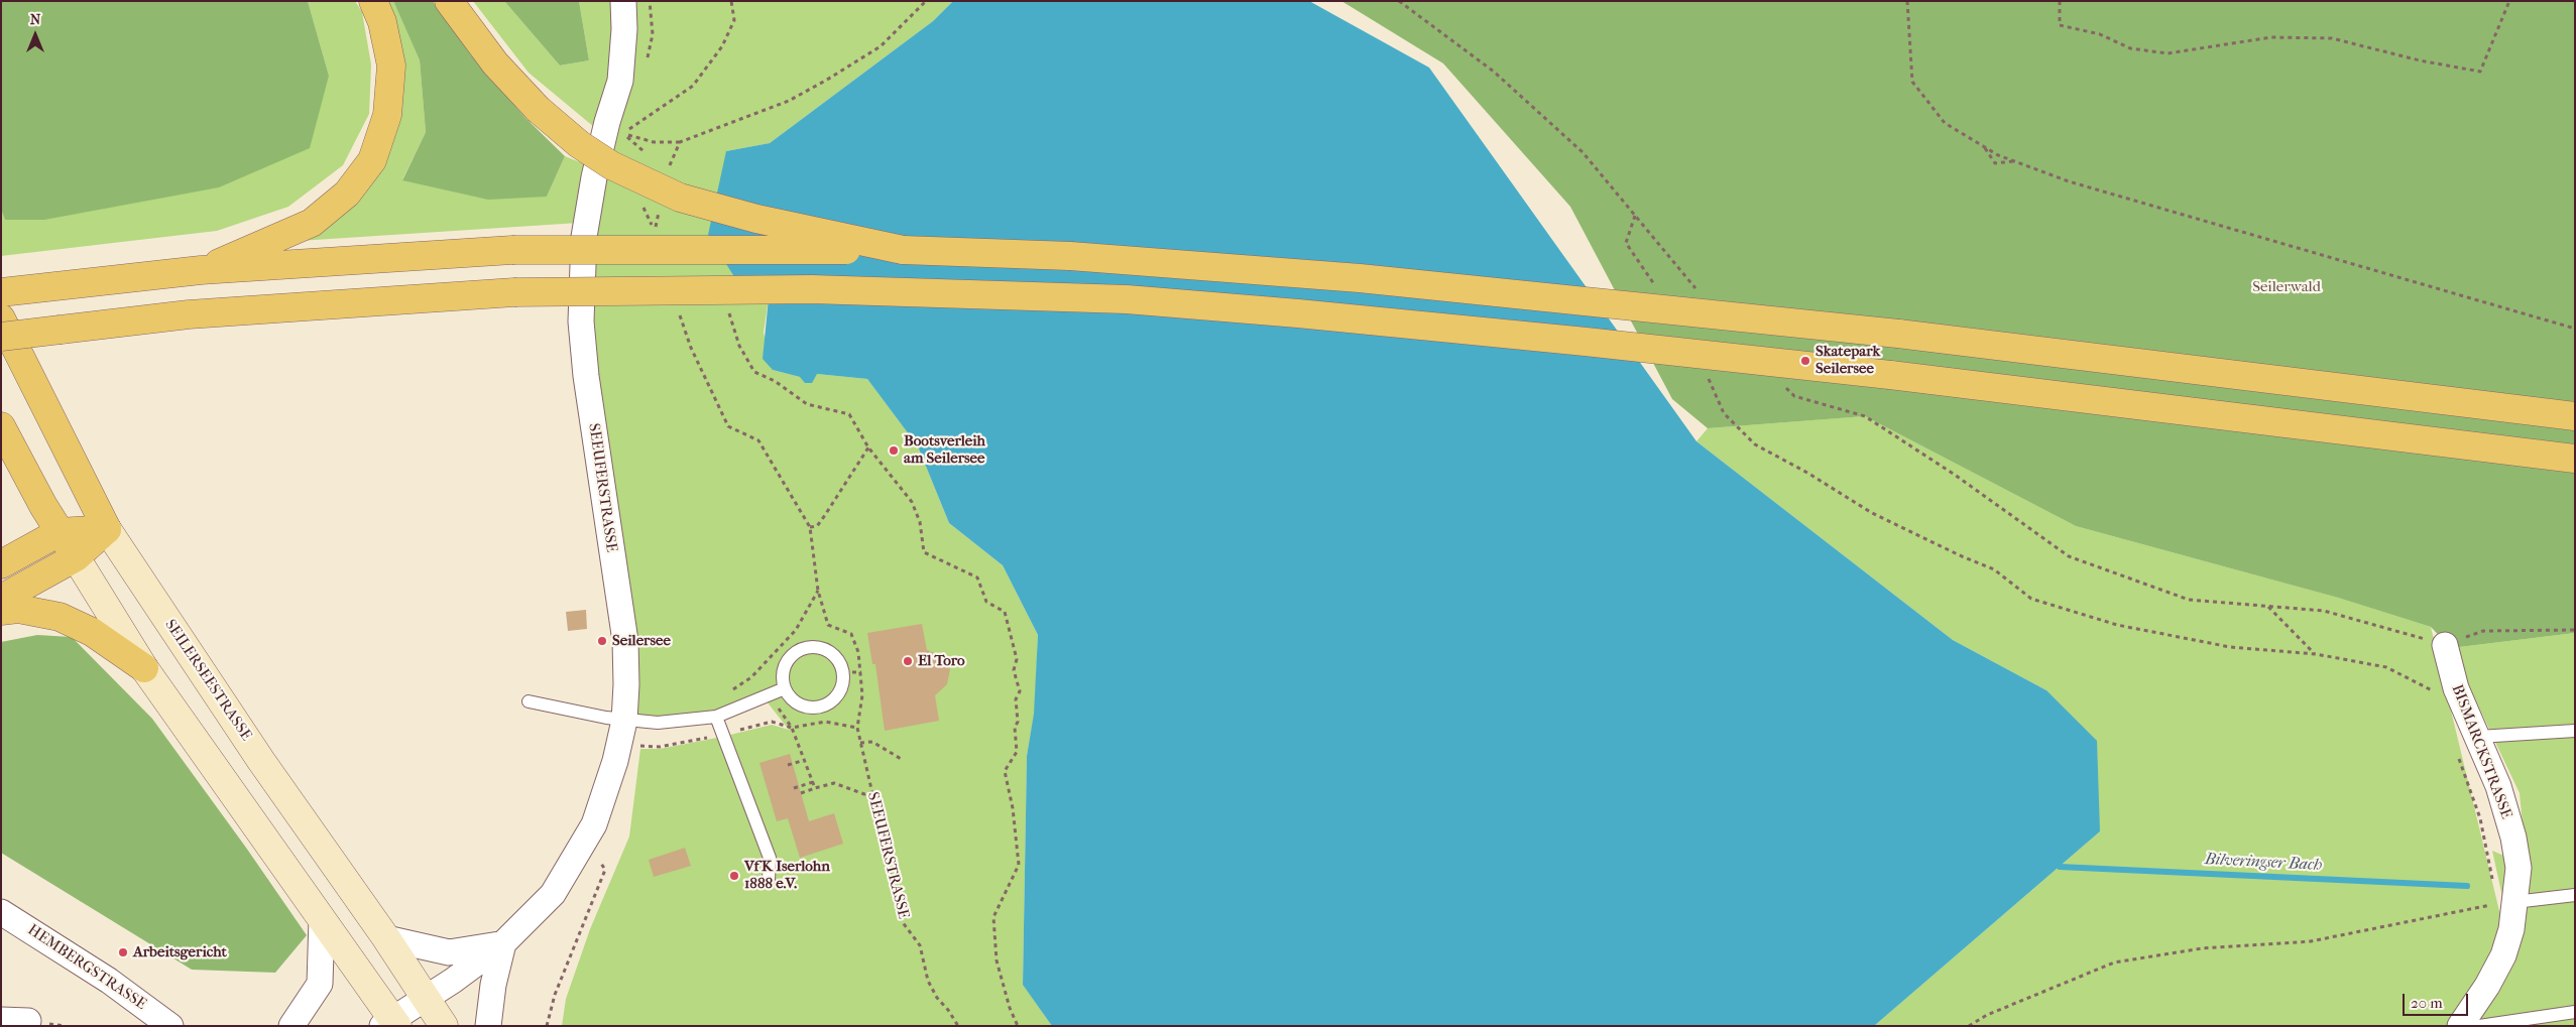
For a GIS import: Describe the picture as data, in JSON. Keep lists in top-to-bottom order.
{
  "streets": {
    "main road": ["SEILERSEESTRASSE"],
    "street": ["SEEUFERSTRASSE", "BISMARCKSTRASSE", "HEMBERGSTRASSE"]
  },
  "crossings": [
    ["SEEUFERSTRASSE", "SEILERSEESTRASSE"]
  ],
  "water": ["Bilveringser Bach"],
  "parks": ["Seilerwald"],
  "places": [
    "Skatepark Seilersee",
    "Bootsverleih am Seilersee",
    "Seilersee",
    "El Toro",
    "VfK Iserlohn 1888 e.V.",
    "Arbeitsgericht"
  ],
  "scale_bar": "20 m",
  "north": "top"
}
